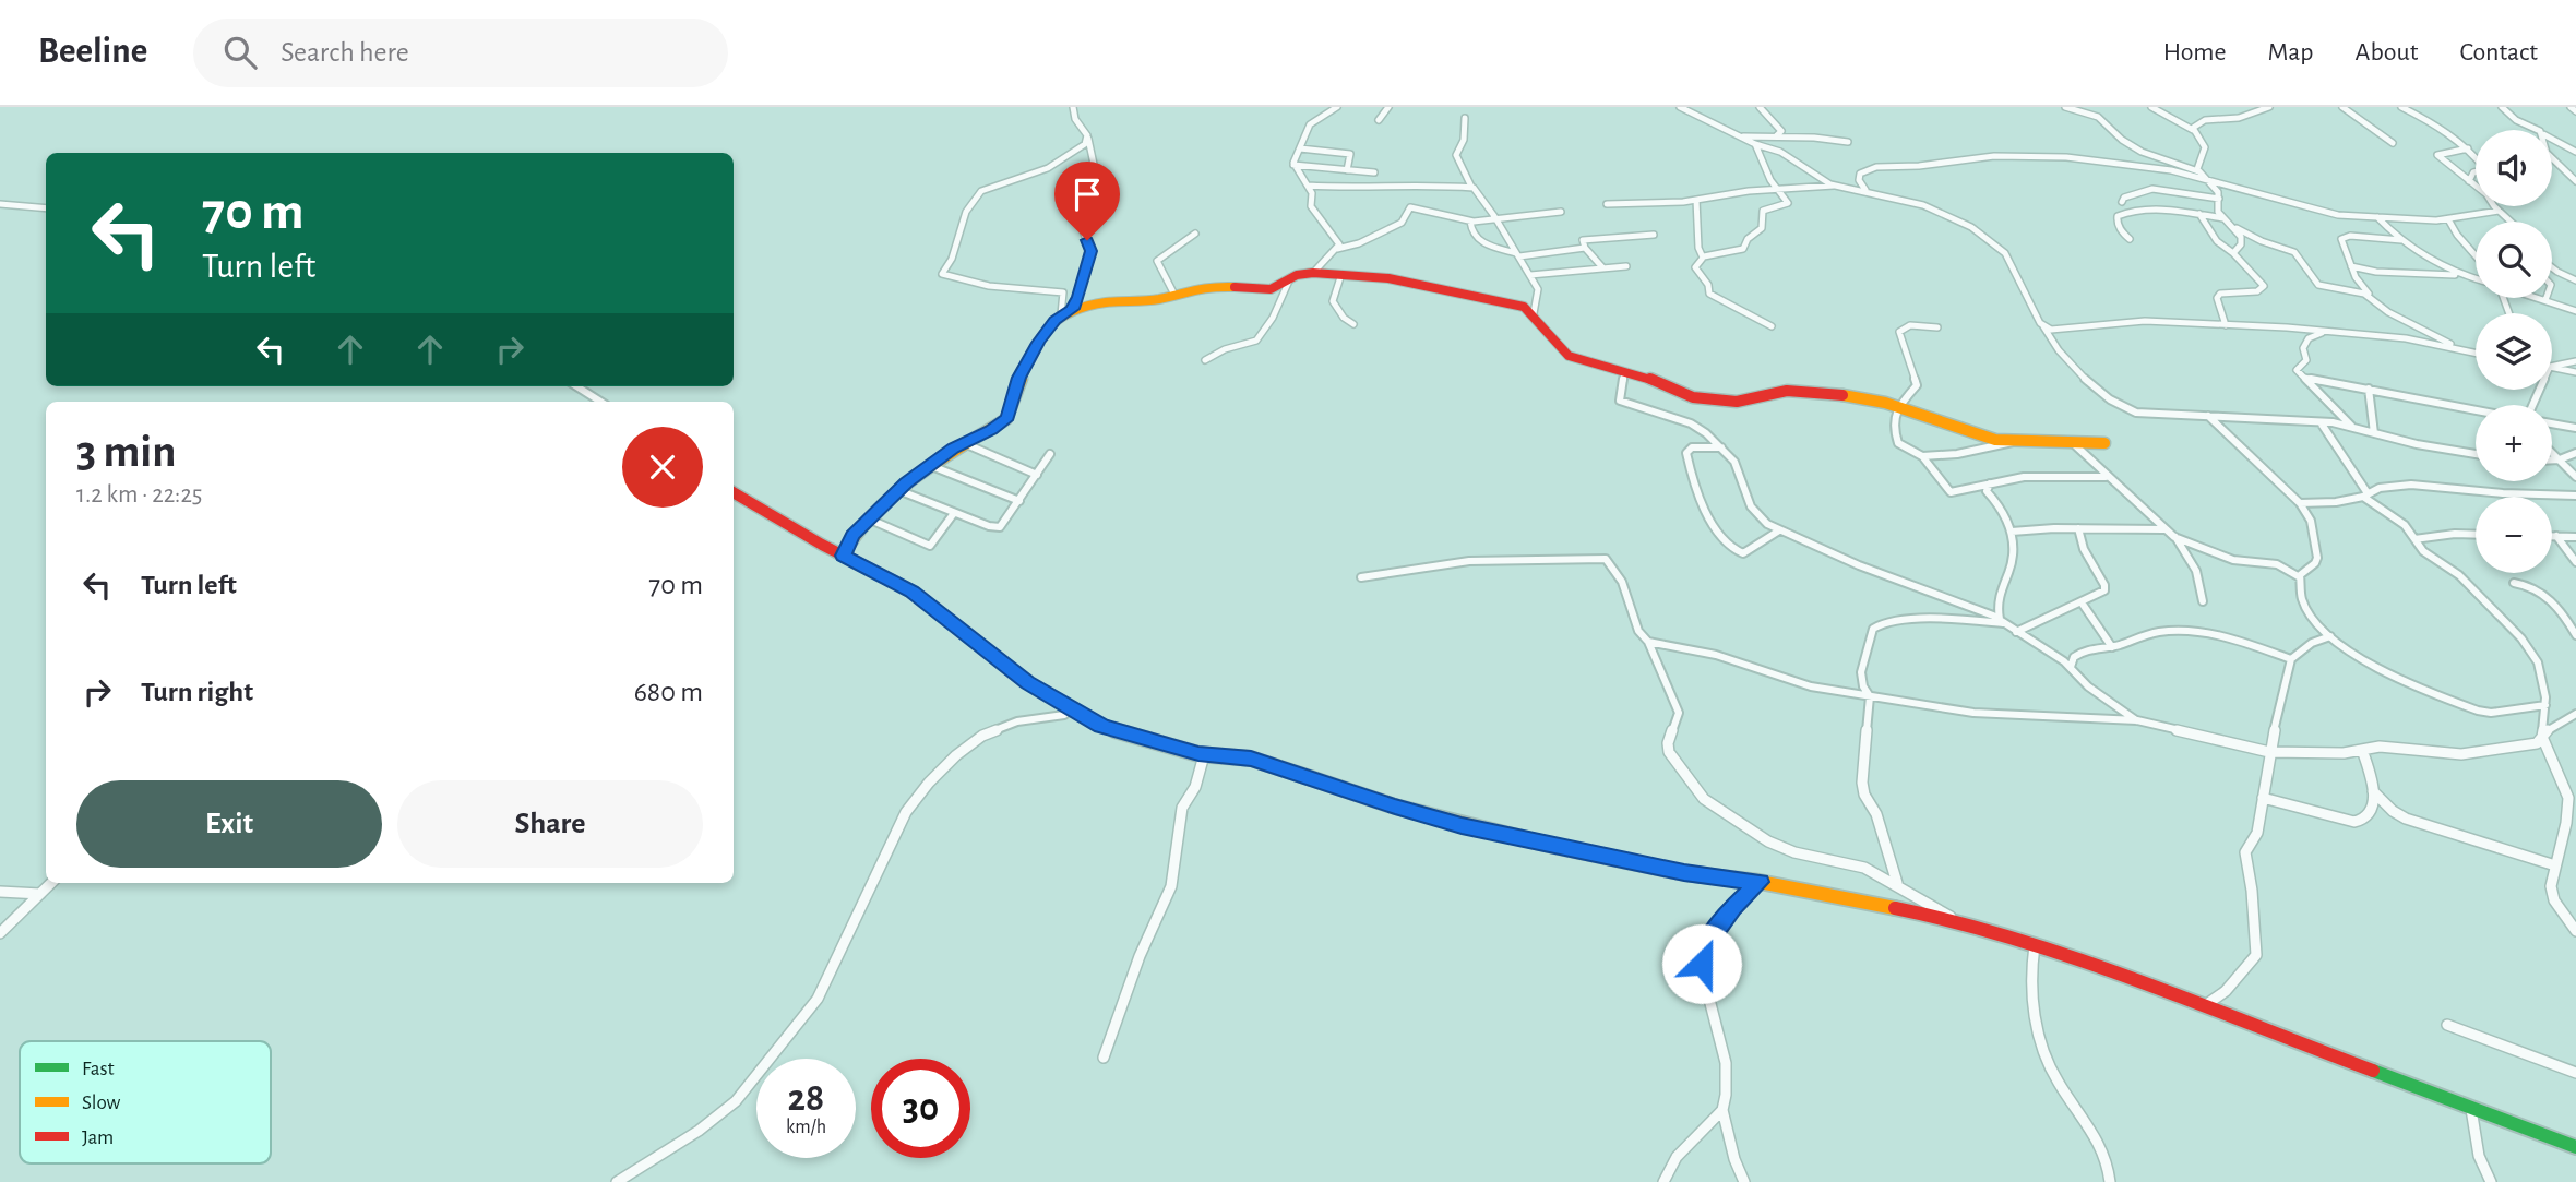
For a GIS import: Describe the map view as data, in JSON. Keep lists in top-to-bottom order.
{
  "legend": ["Fast", "Slow", "Jam"],
  "page": {
    "header": "Beeline",
    "search": "Search here",
    "nav": [
      "Home",
      "Map",
      "About",
      "Contact"
    ],
    "map_buttons": ["+", "−"],
    "turn": ["70 m", "Turn left"],
    "heading": ["3 min", "1.2 km · 22:25"],
    "list": [
      {
        "name": "Turn left",
        "value": "70 m"
      },
      {
        "name": "Turn right",
        "value": "680 m"
      }
    ],
    "buttons": ["Exit", "Share"],
    "speed": "28 km/h",
    "limit": "30"
  }
}
